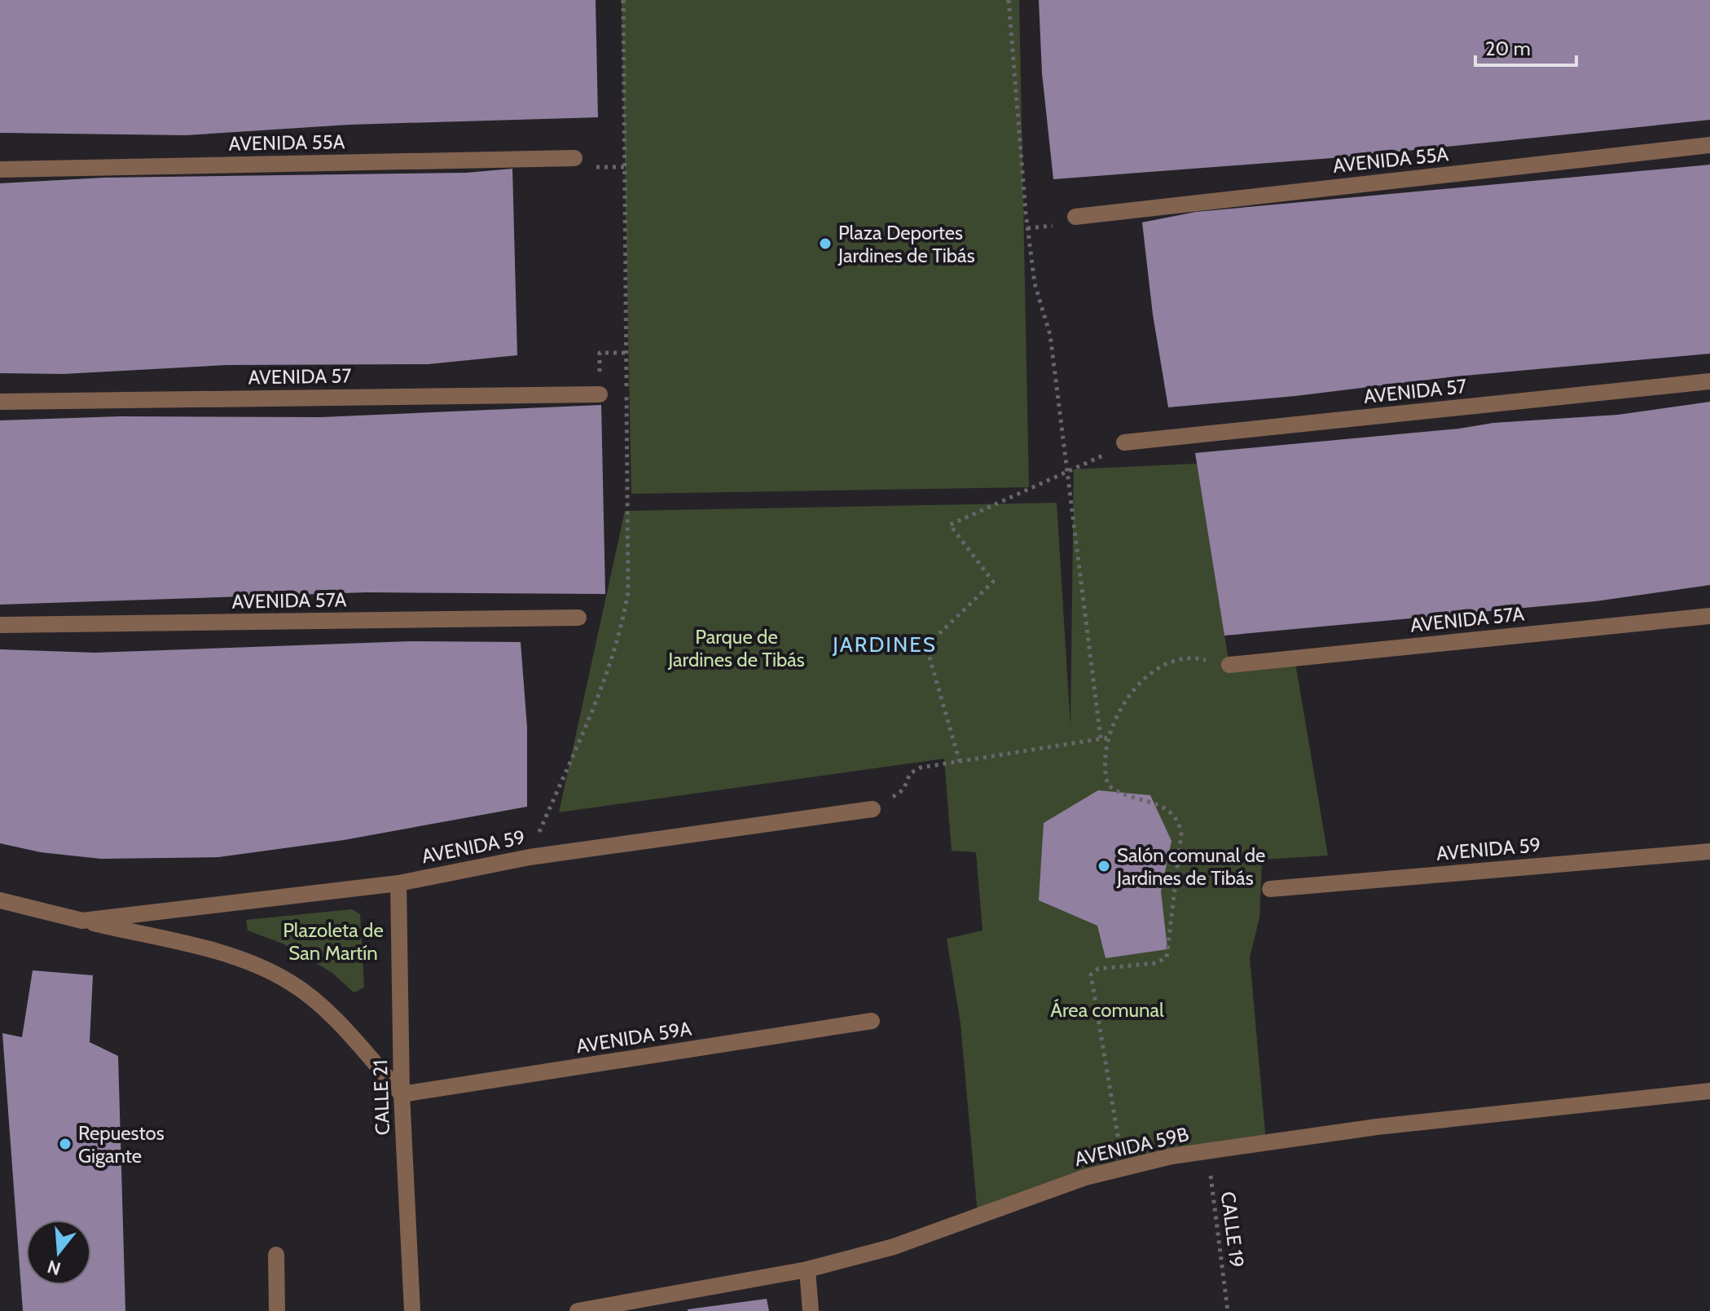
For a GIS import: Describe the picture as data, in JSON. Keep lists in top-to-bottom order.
{
  "streets": {
    "street": [
      "AVENIDA 55A",
      "AVENIDA 57",
      "AVENIDA 57A",
      "AVENIDA 59",
      "AVENIDA 59A",
      "CALLE 21",
      "AVENIDA 59B"
    ],
    "path": ["CALLE 19"]
  },
  "crossings": [
    ["AVENIDA 59", "AVENIDA 59A"],
    ["AVENIDA 59", "CALLE 21"],
    ["AVENIDA 59A", "CALLE 21"],
    ["AVENIDA 59B", "CALLE 19"]
  ],
  "districts": ["JARDINES"],
  "parks": ["Parque de Jardines de Tibás", "Plazoleta de San Martín", "Área comunal"],
  "places": ["Plaza Deportes Jardines de Tibás", "Salón comunal de Jardines de Tibás", "Repuestos Gigante"],
  "scale_bar": "20 m",
  "north": "bottom"
}
